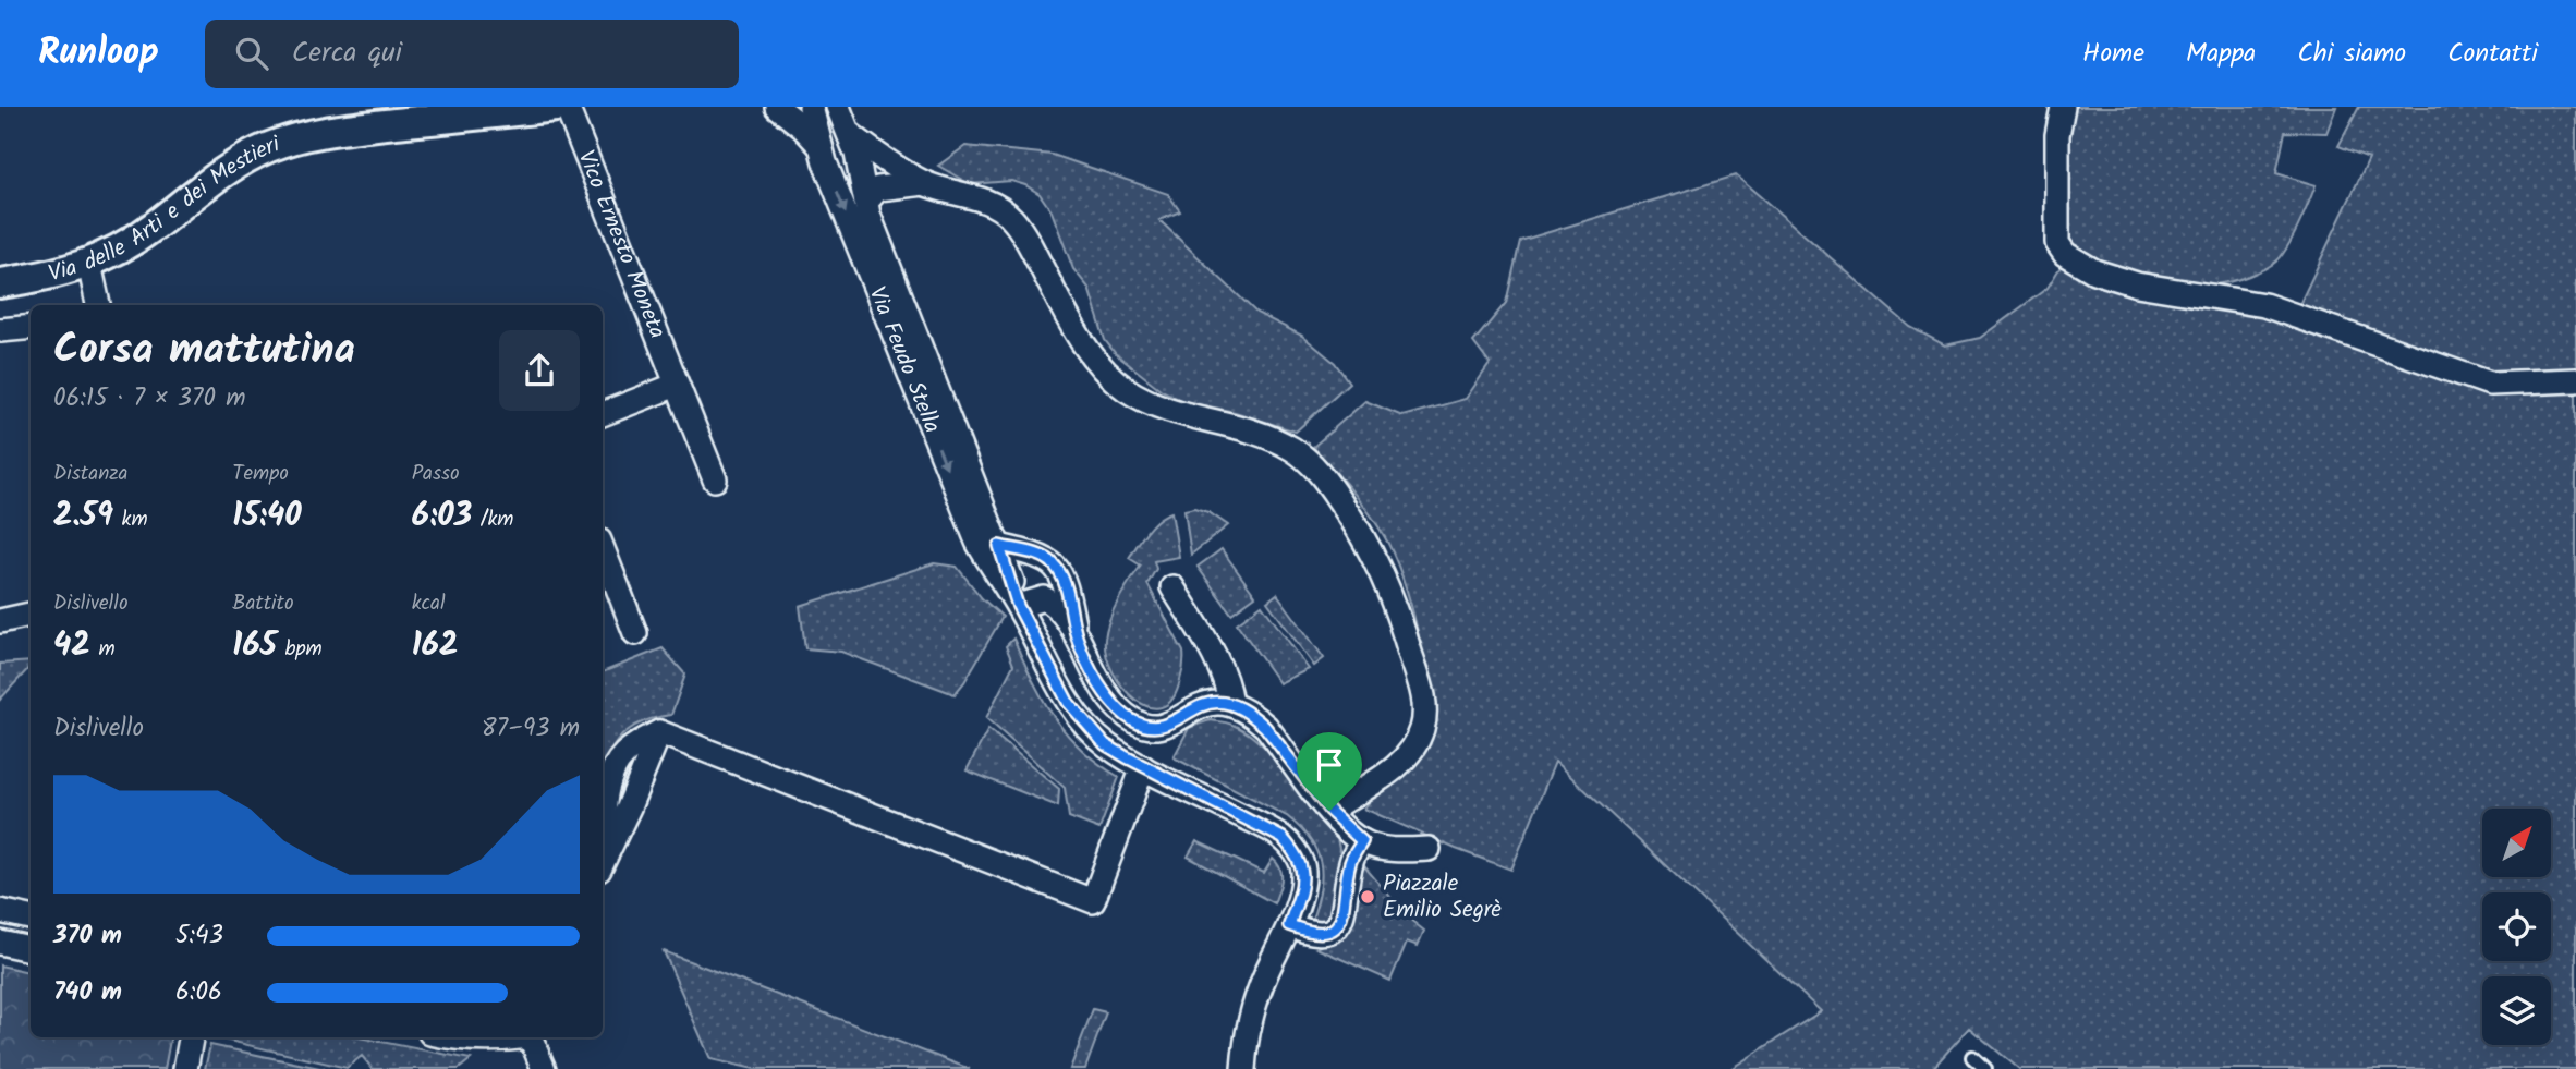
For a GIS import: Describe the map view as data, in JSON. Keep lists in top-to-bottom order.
{
  "streets": {
    "street": ["Via delle Arti e dei Mestieri", "Vico Ernesto Moneta", "Via Feudo Stella"]
  },
  "places": ["Piazzale Emilio Segrè"],
  "north": "top right",
  "page": {
    "header": "Runloop",
    "search": "Cerca qui",
    "nav": [
      "Home",
      "Mappa",
      "Chi siamo",
      "Contatti"
    ],
    "heading": ["Corsa mattutina", "06:15 · 7 × 370 m"],
    "stats": [
      ["Distanza", "2.59 km"],
      ["Tempo", "15:40"],
      ["Passo", "6:03 /km"],
      ["Dislivello", "42 m"],
      ["Battito", "165 bpm"],
      ["kcal", "162"]
    ],
    "chart": ["Dislivello", "87–93 m"],
    "list": [
      {
        "name": "370 m",
        "note": "5:43"
      },
      {
        "name": "740 m",
        "note": "6:06"
      }
    ]
  }
}
